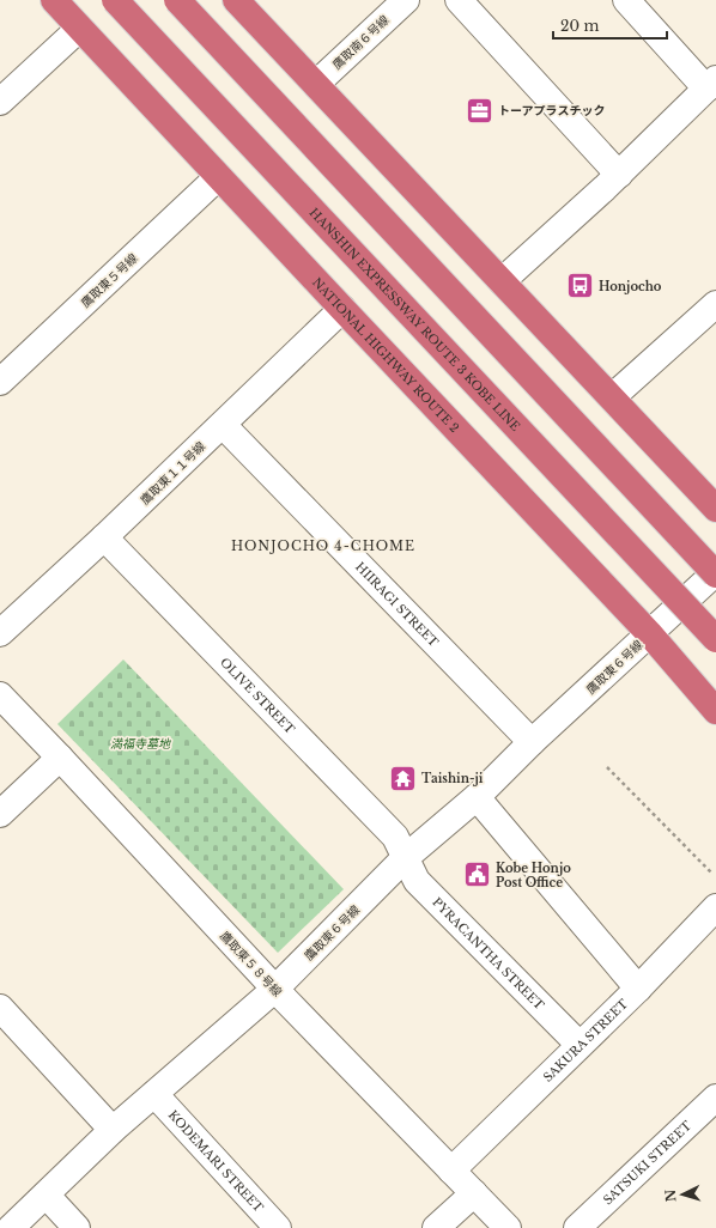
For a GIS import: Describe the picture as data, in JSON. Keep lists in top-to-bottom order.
{
  "streets": {
    "highway": ["HANSHIN EXPRESSWAY ROUTE 3 KOBE LINE", "NATIONAL HIGHWAY ROUTE 2"],
    "street": [
      "鷹取南６号線",
      "鷹取東５号線",
      "鷹取東１１号線",
      "HIIRAGI STREET",
      "鷹取東６号線",
      "OLIVE STREET",
      "PYRACANTHA STREET",
      "鷹取東５８号線",
      "SAKURA STREET",
      "KODEMARI STREET",
      "SATSUKI STREET"
    ]
  },
  "crossings": [
    ["鷹取東５号線", "NATIONAL HIGHWAY ROUTE 2"],
    ["NATIONAL HIGHWAY ROUTE 2", "鷹取東１１号線"],
    ["NATIONAL HIGHWAY ROUTE 2", "鷹取東６号線"],
    ["鷹取東１１号線", "HIIRAGI STREET"],
    ["鷹取東１１号線", "OLIVE STREET"],
    ["HIIRAGI STREET", "鷹取東６号線"],
    ["鷹取東６号線", "OLIVE STREET"],
    ["鷹取東６号線", "PYRACANTHA STREET"],
    ["鷹取東６号線", "鷹取東５８号線"],
    ["鷹取東６号線", "KODEMARI STREET"],
    ["OLIVE STREET", "PYRACANTHA STREET"],
    ["PYRACANTHA STREET", "SAKURA STREET"],
    ["鷹取東５８号線", "SAKURA STREET"]
  ],
  "districts": ["HONJOCHO 4-CHOME"],
  "parks": ["満福寺墓地"],
  "places": {
    "office": ["トーアプラスチック"],
    "bus stop": ["Honjocho"],
    "temple": ["Taishin-ji"],
    "public building": ["Kobe Honjo Post Office"]
  },
  "scale_bar": "20 m",
  "north": "left"
}
